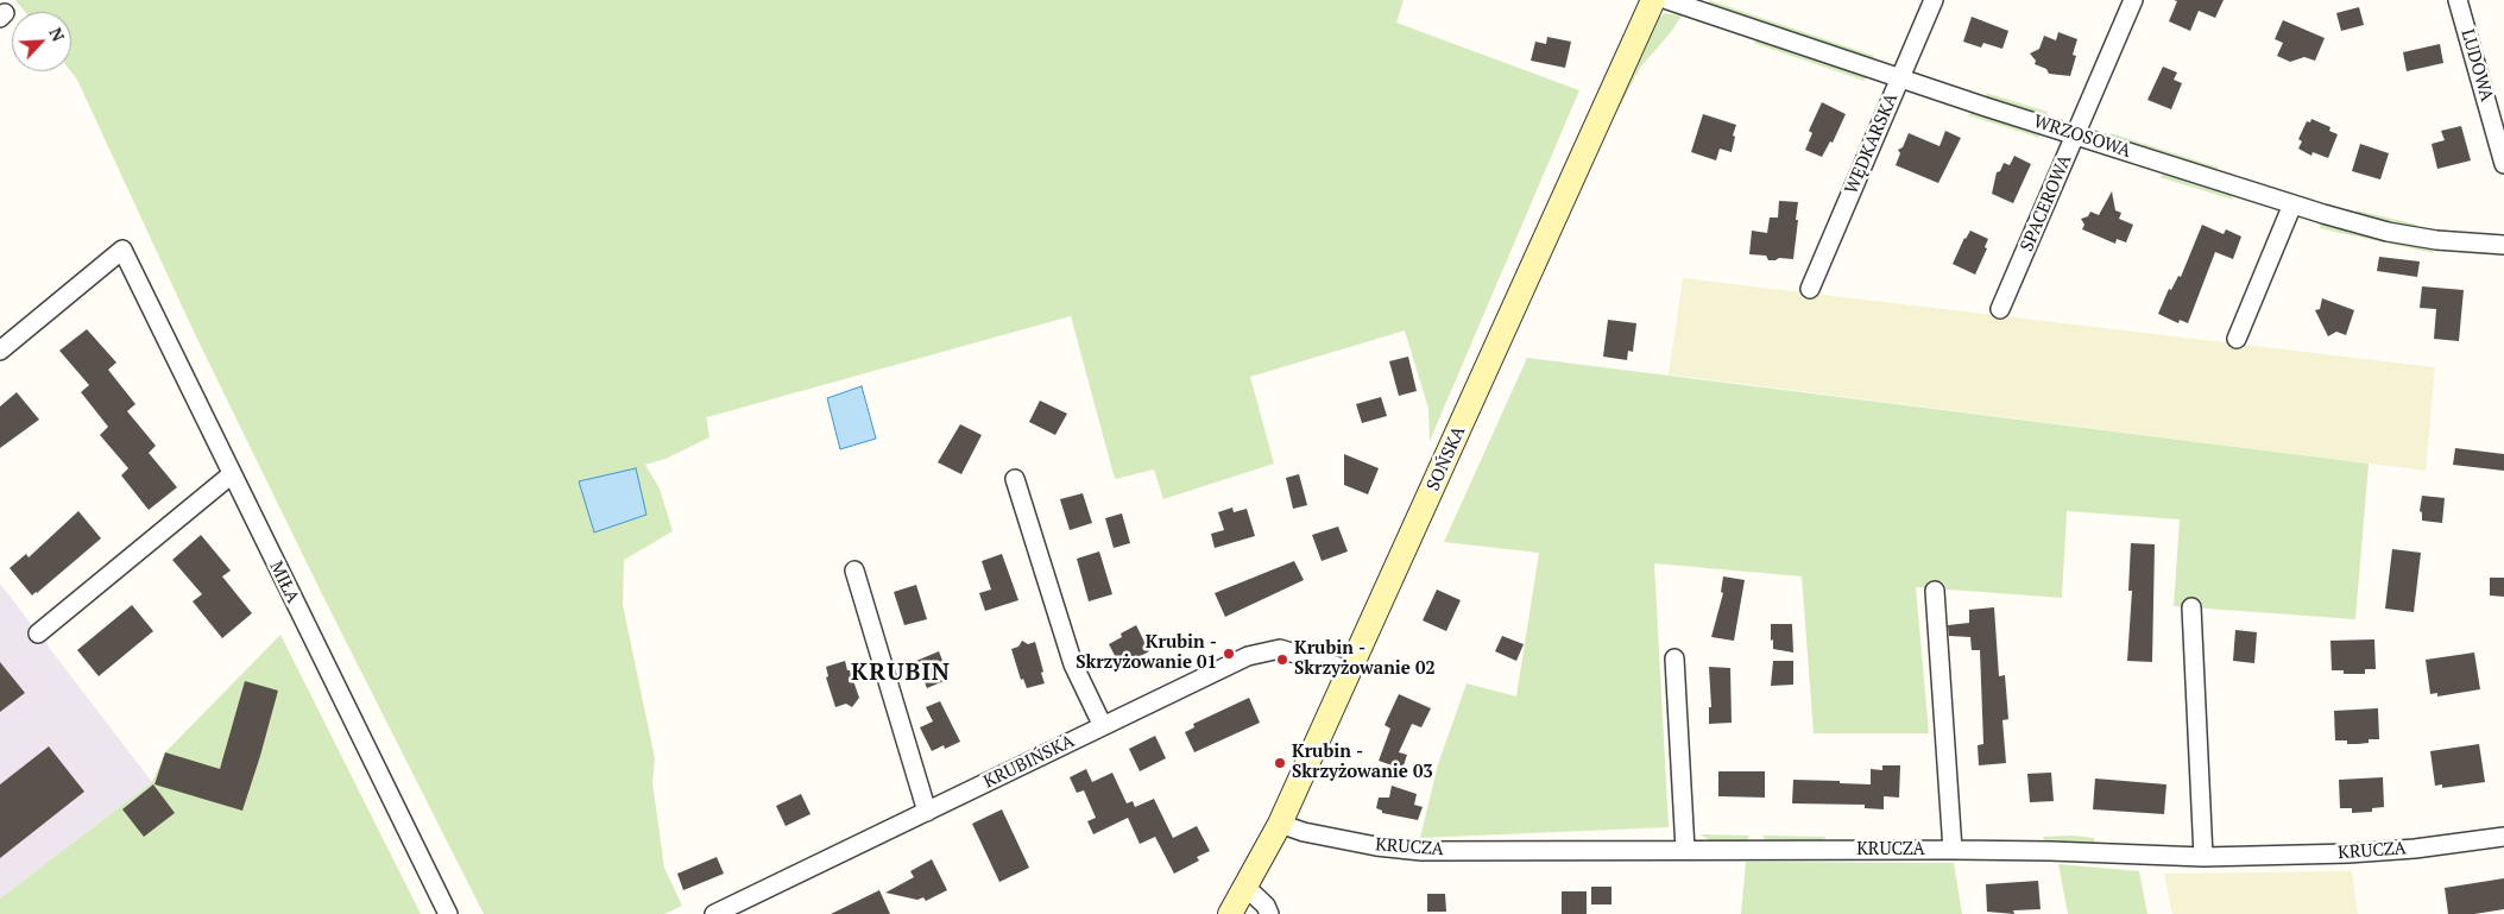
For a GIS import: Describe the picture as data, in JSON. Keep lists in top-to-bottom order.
{
  "streets": {
    "street": [
      "LUDOWA",
      "WRZOSOWA",
      "WĘDKARSKA",
      "SPACEROWA",
      "SOŃSKA",
      "MIŁA",
      "KRUBIŃSKA",
      "KRUCZA"
    ]
  },
  "crossings": [
    ["WRZOSOWA", "WĘDKARSKA"],
    ["WRZOSOWA", "SPACEROWA"],
    ["SOŃSKA", "KRUBIŃSKA"],
    ["SOŃSKA", "KRUCZA"]
  ],
  "districts": ["KRUBIN"],
  "places": ["Krubin - Skrzyżowanie 01", "Krubin - Skrzyżowanie 02", "Krubin - Skrzyżowanie 03"],
  "north": "top right"
}
